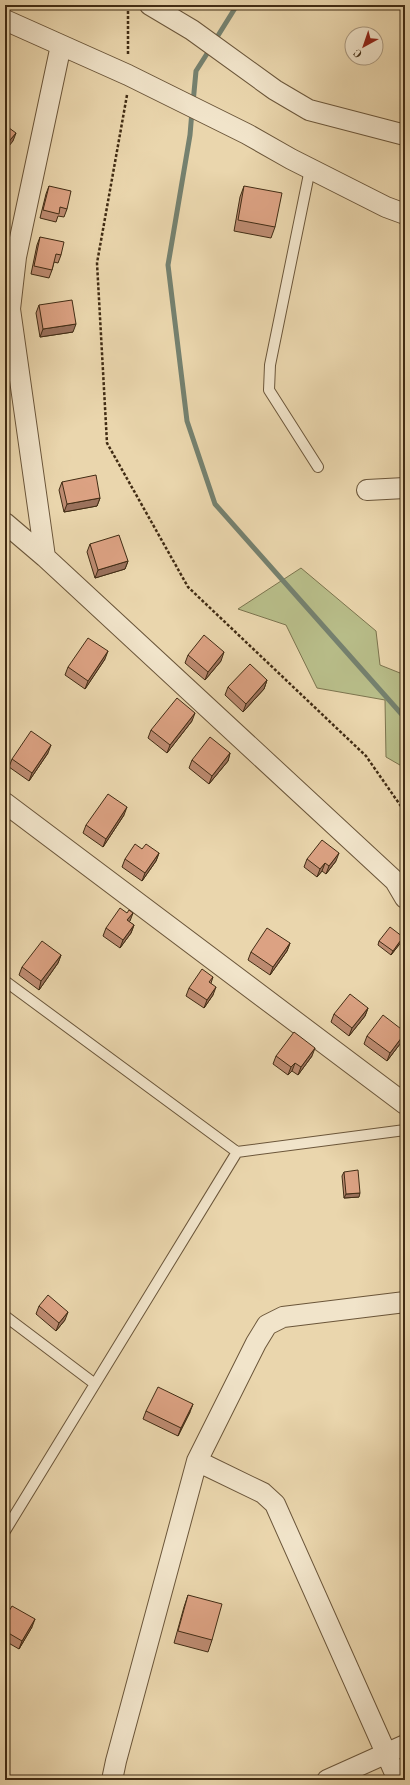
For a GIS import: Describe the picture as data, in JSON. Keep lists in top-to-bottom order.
{
  "north": "bottom left"
}
